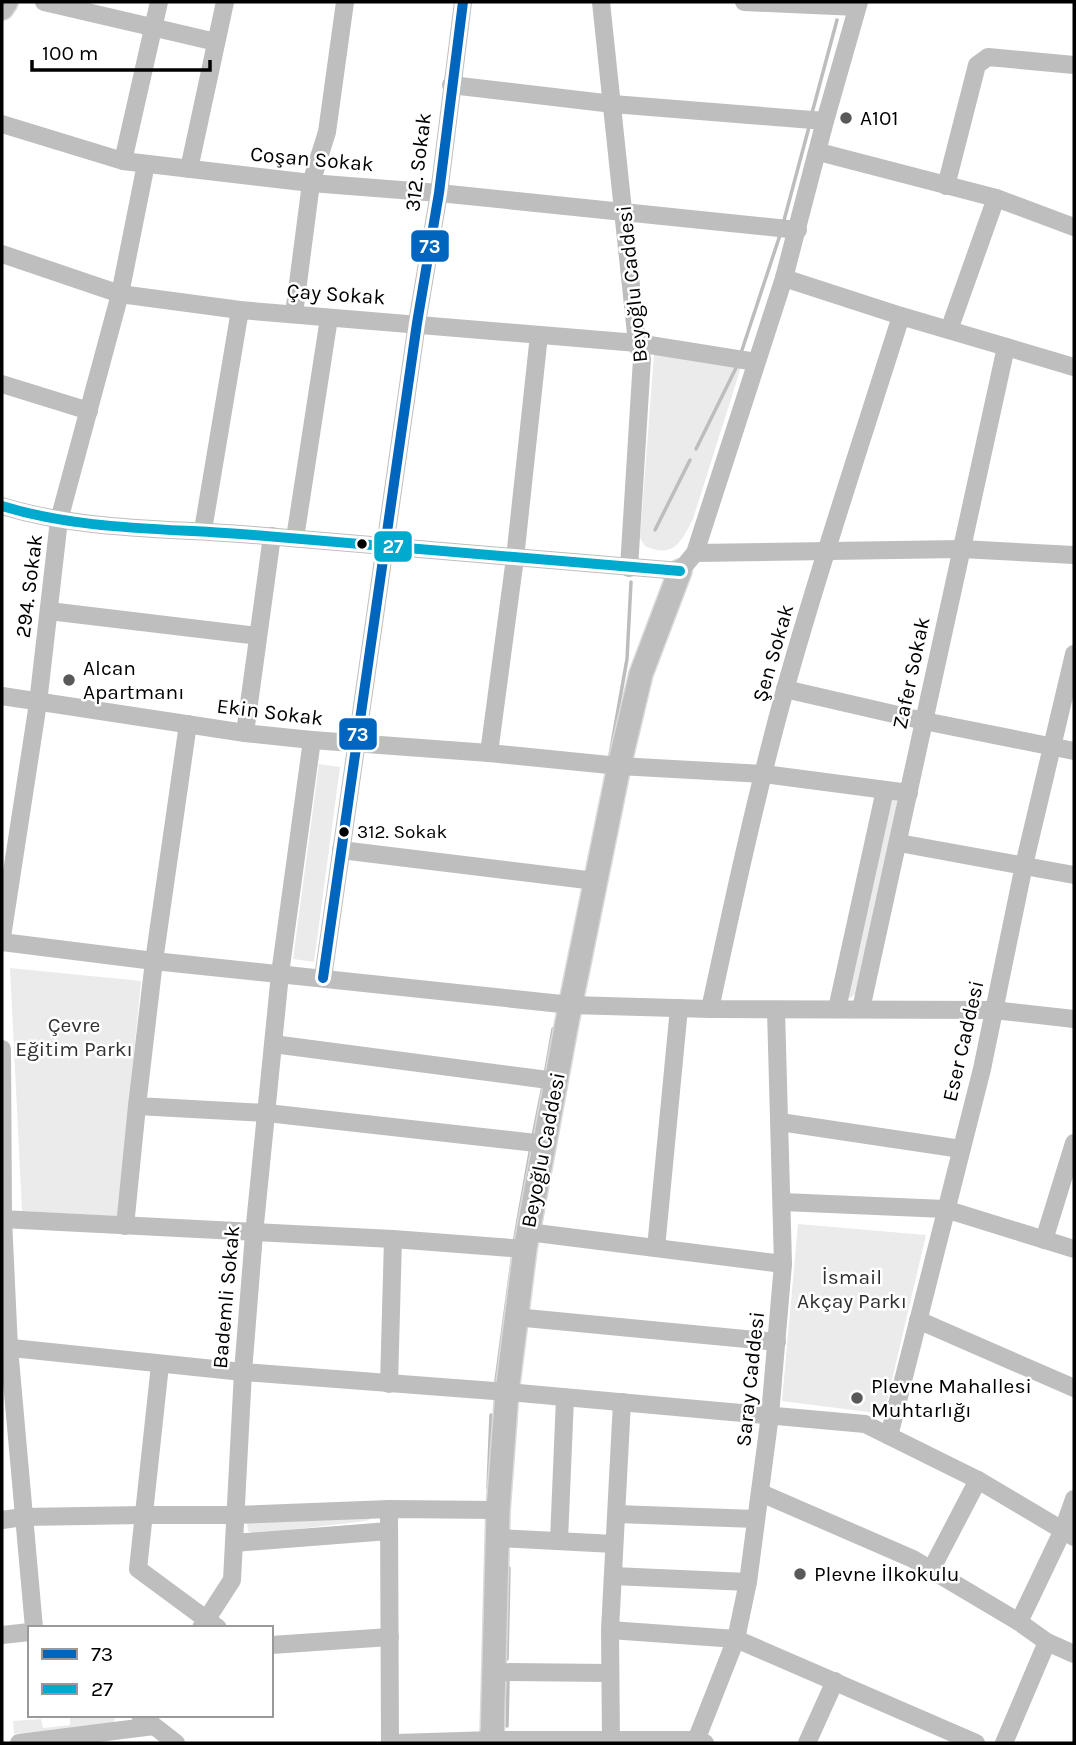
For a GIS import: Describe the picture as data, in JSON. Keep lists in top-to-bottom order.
{
  "streets": {
    "main road": ["Beyoğlu Caddesi"],
    "street": [
      "Coşan Sokak",
      "312. Sokak",
      "Çay Sokak",
      "294. Sokak",
      "Şen Sokak",
      "Zafer Sokak",
      "Ekin Sokak",
      "Eser Caddesi",
      "Bademli Sokak",
      "Saray Caddesi"
    ]
  },
  "crossings": [
    ["Coşan Sokak", "312. Sokak"],
    ["Coşan Sokak", "Beyoğlu Caddesi"],
    ["Coşan Sokak", "294. Sokak"],
    ["312. Sokak", "Çay Sokak"],
    ["312. Sokak", "Ekin Sokak"],
    ["Beyoğlu Caddesi", "Çay Sokak"],
    ["Beyoğlu Caddesi", "Ekin Sokak"],
    ["Çay Sokak", "294. Sokak"],
    ["294. Sokak", "Ekin Sokak"],
    ["Şen Sokak", "Ekin Sokak"],
    ["Zafer Sokak", "Ekin Sokak"],
    ["Ekin Sokak", "Bademli Sokak"]
  ],
  "parks": ["Çevre Eğitim Parkı", "İsmail Akçay Parkı"],
  "places": [
    "A101",
    "Alcan Apartmanı",
    "312. Sokak",
    "Plevne Mahallesi Muhtarlığı",
    "Plevne İlkokulu"
  ],
  "lines": ["transit line 73", "transit line 27"],
  "legend": ["73", "27"],
  "scale_bar": "100 m"
}
